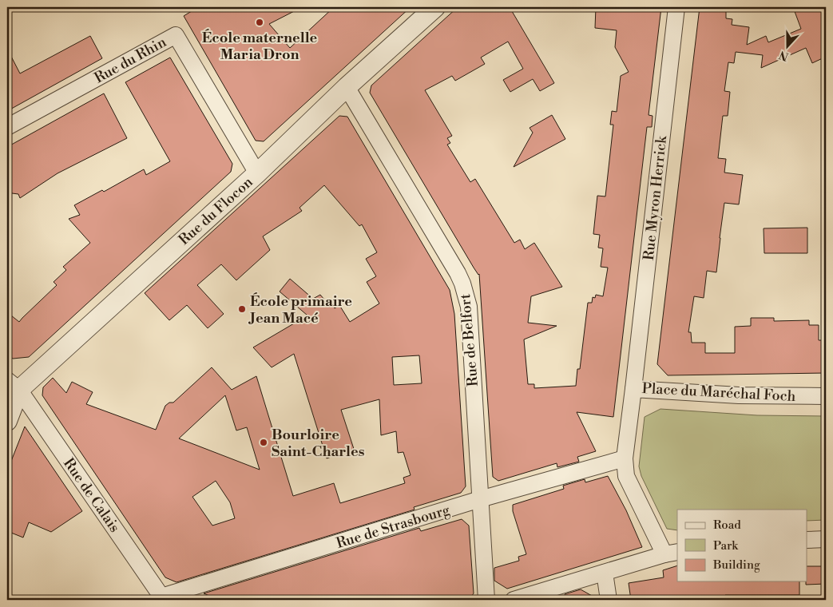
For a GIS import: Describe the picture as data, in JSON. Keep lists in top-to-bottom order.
{
  "streets": {
    "street": [
      "Rue du Rhin",
      "Rue Myron Herrick",
      "Rue du Flocon",
      "Rue de Belfort",
      "Place du Maréchal Foch",
      "Rue de Calais",
      "Rue de Strasbourg"
    ]
  },
  "crossings": [
    ["Rue du Rhin", "Rue du Flocon"],
    ["Rue Myron Herrick", "Place du Maréchal Foch"],
    ["Rue du Flocon", "Rue de Belfort"],
    ["Rue du Flocon", "Rue de Calais"],
    ["Rue de Belfort", "Rue de Strasbourg"],
    ["Place du Maréchal Foch", "Rue de Strasbourg"],
    ["Rue de Calais", "Rue de Strasbourg"]
  ],
  "places": ["École maternelle Maria Dron", "École primaire Jean Macé", "Bourloire Saint-Charles"],
  "legend": ["Road", "Park", "Building"],
  "north": "bottom"
}
